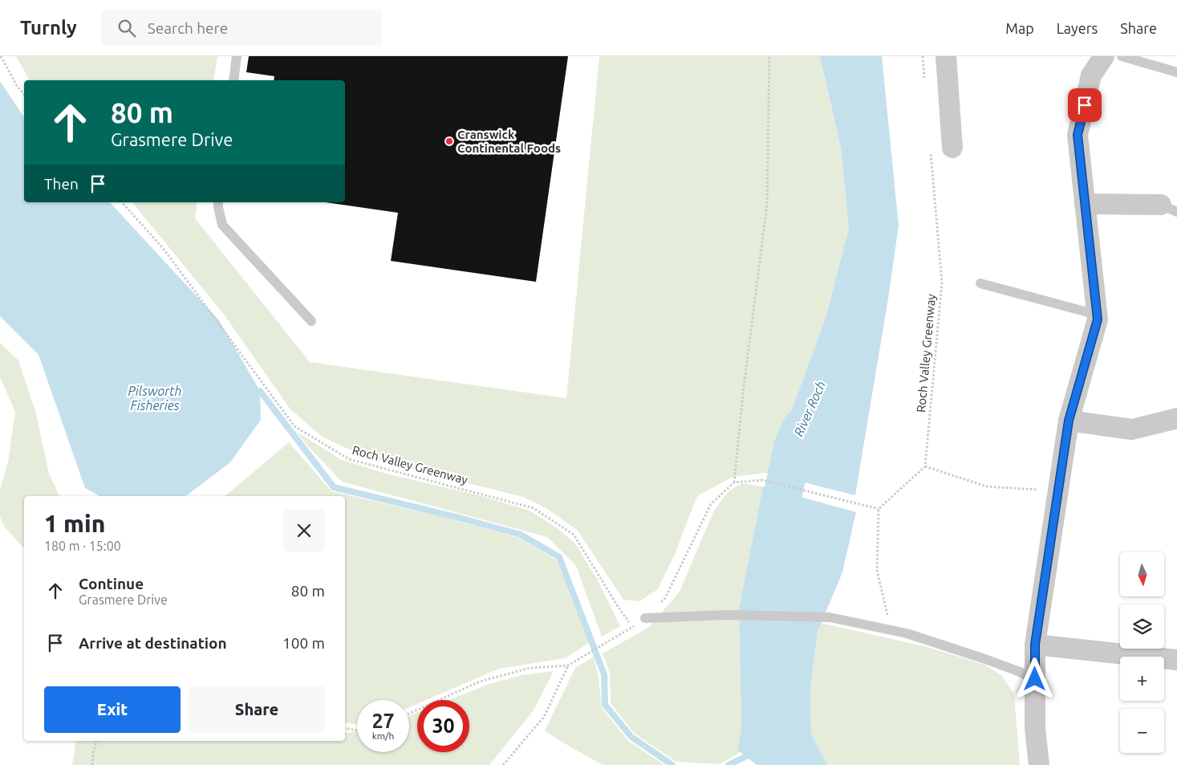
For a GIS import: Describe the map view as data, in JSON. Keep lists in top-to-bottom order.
{
  "streets": {
    "path": ["Roch Valley Greenway"]
  },
  "water": ["Pilsworth Fisheries", "River Roch"],
  "places": ["Cranswick Continental Foods"],
  "north": "bottom",
  "page": {
    "header": "Turnly",
    "search": "Search here",
    "nav": ["Map", "Layers", "Share"],
    "turn": ["80 m", "Grasmere Drive"],
    "then": "Then",
    "heading": ["1 min", "180 m · 15:00"],
    "map_buttons": ["+", "−"],
    "list": [
      {
        "name": "Continue",
        "note": "Grasmere Drive",
        "value": "80 m"
      },
      {
        "name": "Arrive at destination",
        "value": "100 m"
      }
    ],
    "buttons": ["Exit", "Share"],
    "speed": "27 km/h",
    "limit": "30"
  }
}
